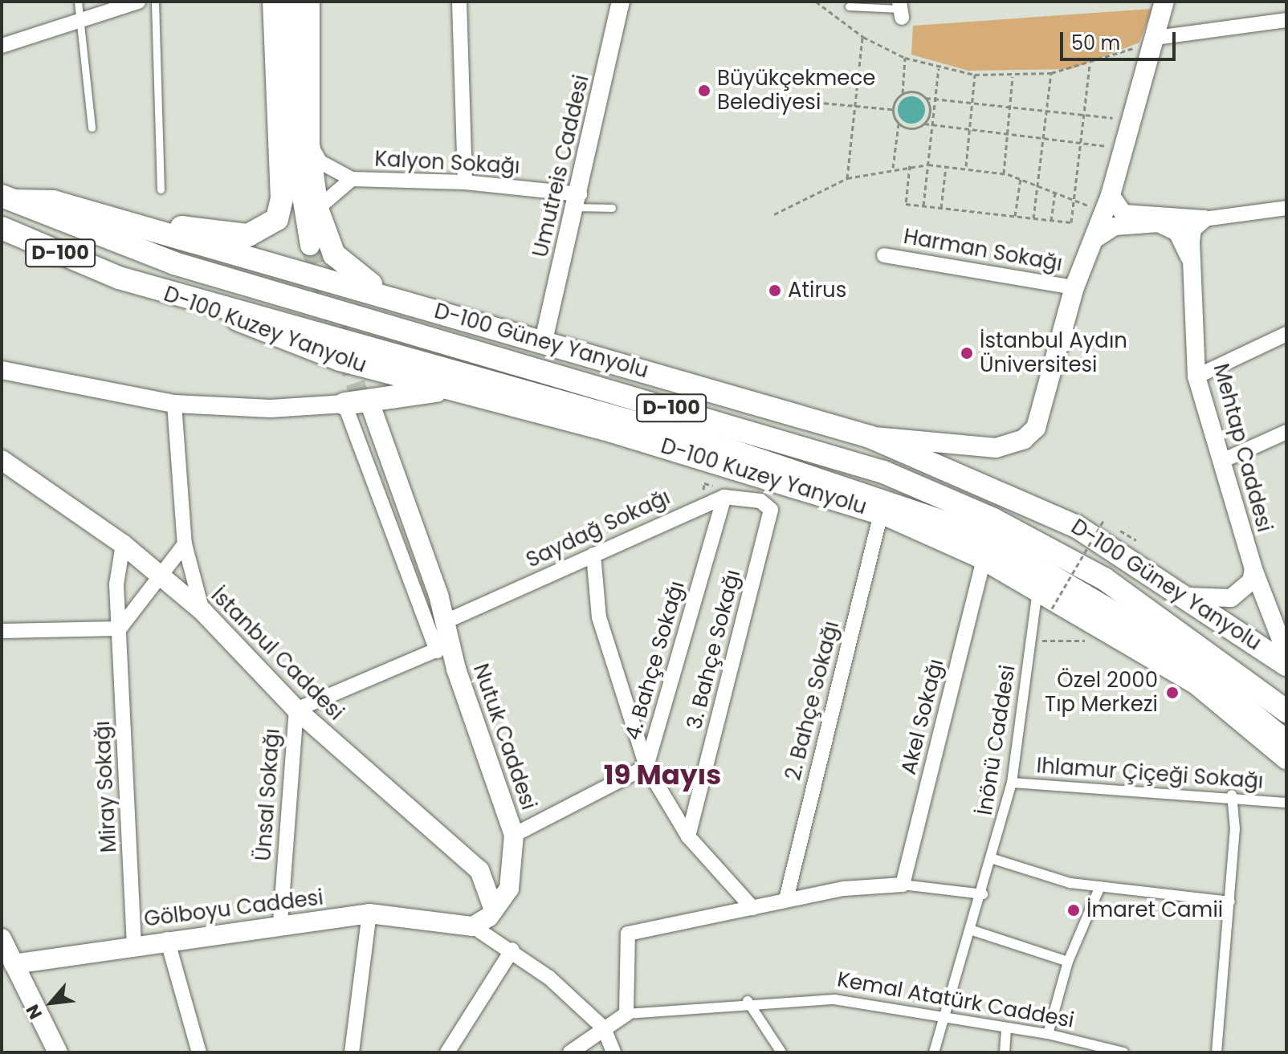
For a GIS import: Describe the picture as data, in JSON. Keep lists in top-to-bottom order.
{
  "streets": {
    "main road": [
      "D-100",
      "D-100 Kuzey Yanyolu",
      "D-100 Güney Yanyolu",
      "İstanbul Caddesi",
      "Nutuk Caddesi",
      "Gölboyu Caddesi"
    ],
    "street": [
      "Kalyon Sokağı",
      "Umutreis Caddesi",
      "Harman Sokağı",
      "Mehtap Caddesi",
      "Saydağ Sokağı",
      "3. Bahçe Sokağı",
      "4. Bahçe Sokağı",
      "2. Bahçe Sokağı",
      "Akel Sokağı",
      "İnönü Caddesi",
      "Ihlamur Çiçeği Sokağı",
      "Miray Sokağı",
      "Ünsal Sokağı",
      "Kemal Atatürk Caddesi"
    ]
  },
  "crossings": [
    ["Kalyon Sokağı", "Umutreis Caddesi"],
    ["Umutreis Caddesi", "D-100 Güney Yanyolu"],
    ["D-100", "D-100 Kuzey Yanyolu"],
    ["D-100", "D-100 Güney Yanyolu"],
    ["D-100 Kuzey Yanyolu", "2. Bahçe Sokağı"],
    ["D-100 Kuzey Yanyolu", "Akel Sokağı"],
    ["D-100 Kuzey Yanyolu", "İnönü Caddesi"],
    ["Saydağ Sokağı", "3. Bahçe Sokağı"],
    ["Saydağ Sokağı", "4. Bahçe Sokağı"],
    ["Saydağ Sokağı", "Nutuk Caddesi"],
    ["3. Bahçe Sokağı", "4. Bahçe Sokağı"],
    ["İstanbul Caddesi", "Nutuk Caddesi"],
    ["İstanbul Caddesi", "Miray Sokağı"],
    ["İstanbul Caddesi", "Ünsal Sokağı"],
    ["4. Bahçe Sokağı", "Nutuk Caddesi"],
    ["İnönü Caddesi", "Ihlamur Çiçeği Sokağı"],
    ["İnönü Caddesi", "Kemal Atatürk Caddesi"],
    ["Miray Sokağı", "Gölboyu Caddesi"],
    ["Ünsal Sokağı", "Gölboyu Caddesi"]
  ],
  "districts": ["19 Mayıs"],
  "places": [
    "Büyükçekmece Belediyesi",
    "Atirus",
    "İstanbul Aydın Üniversitesi",
    "Özel 2000 Tıp Merkezi",
    "İmaret Camii"
  ],
  "scale_bar": "50 m",
  "north": "bottom left"
}
